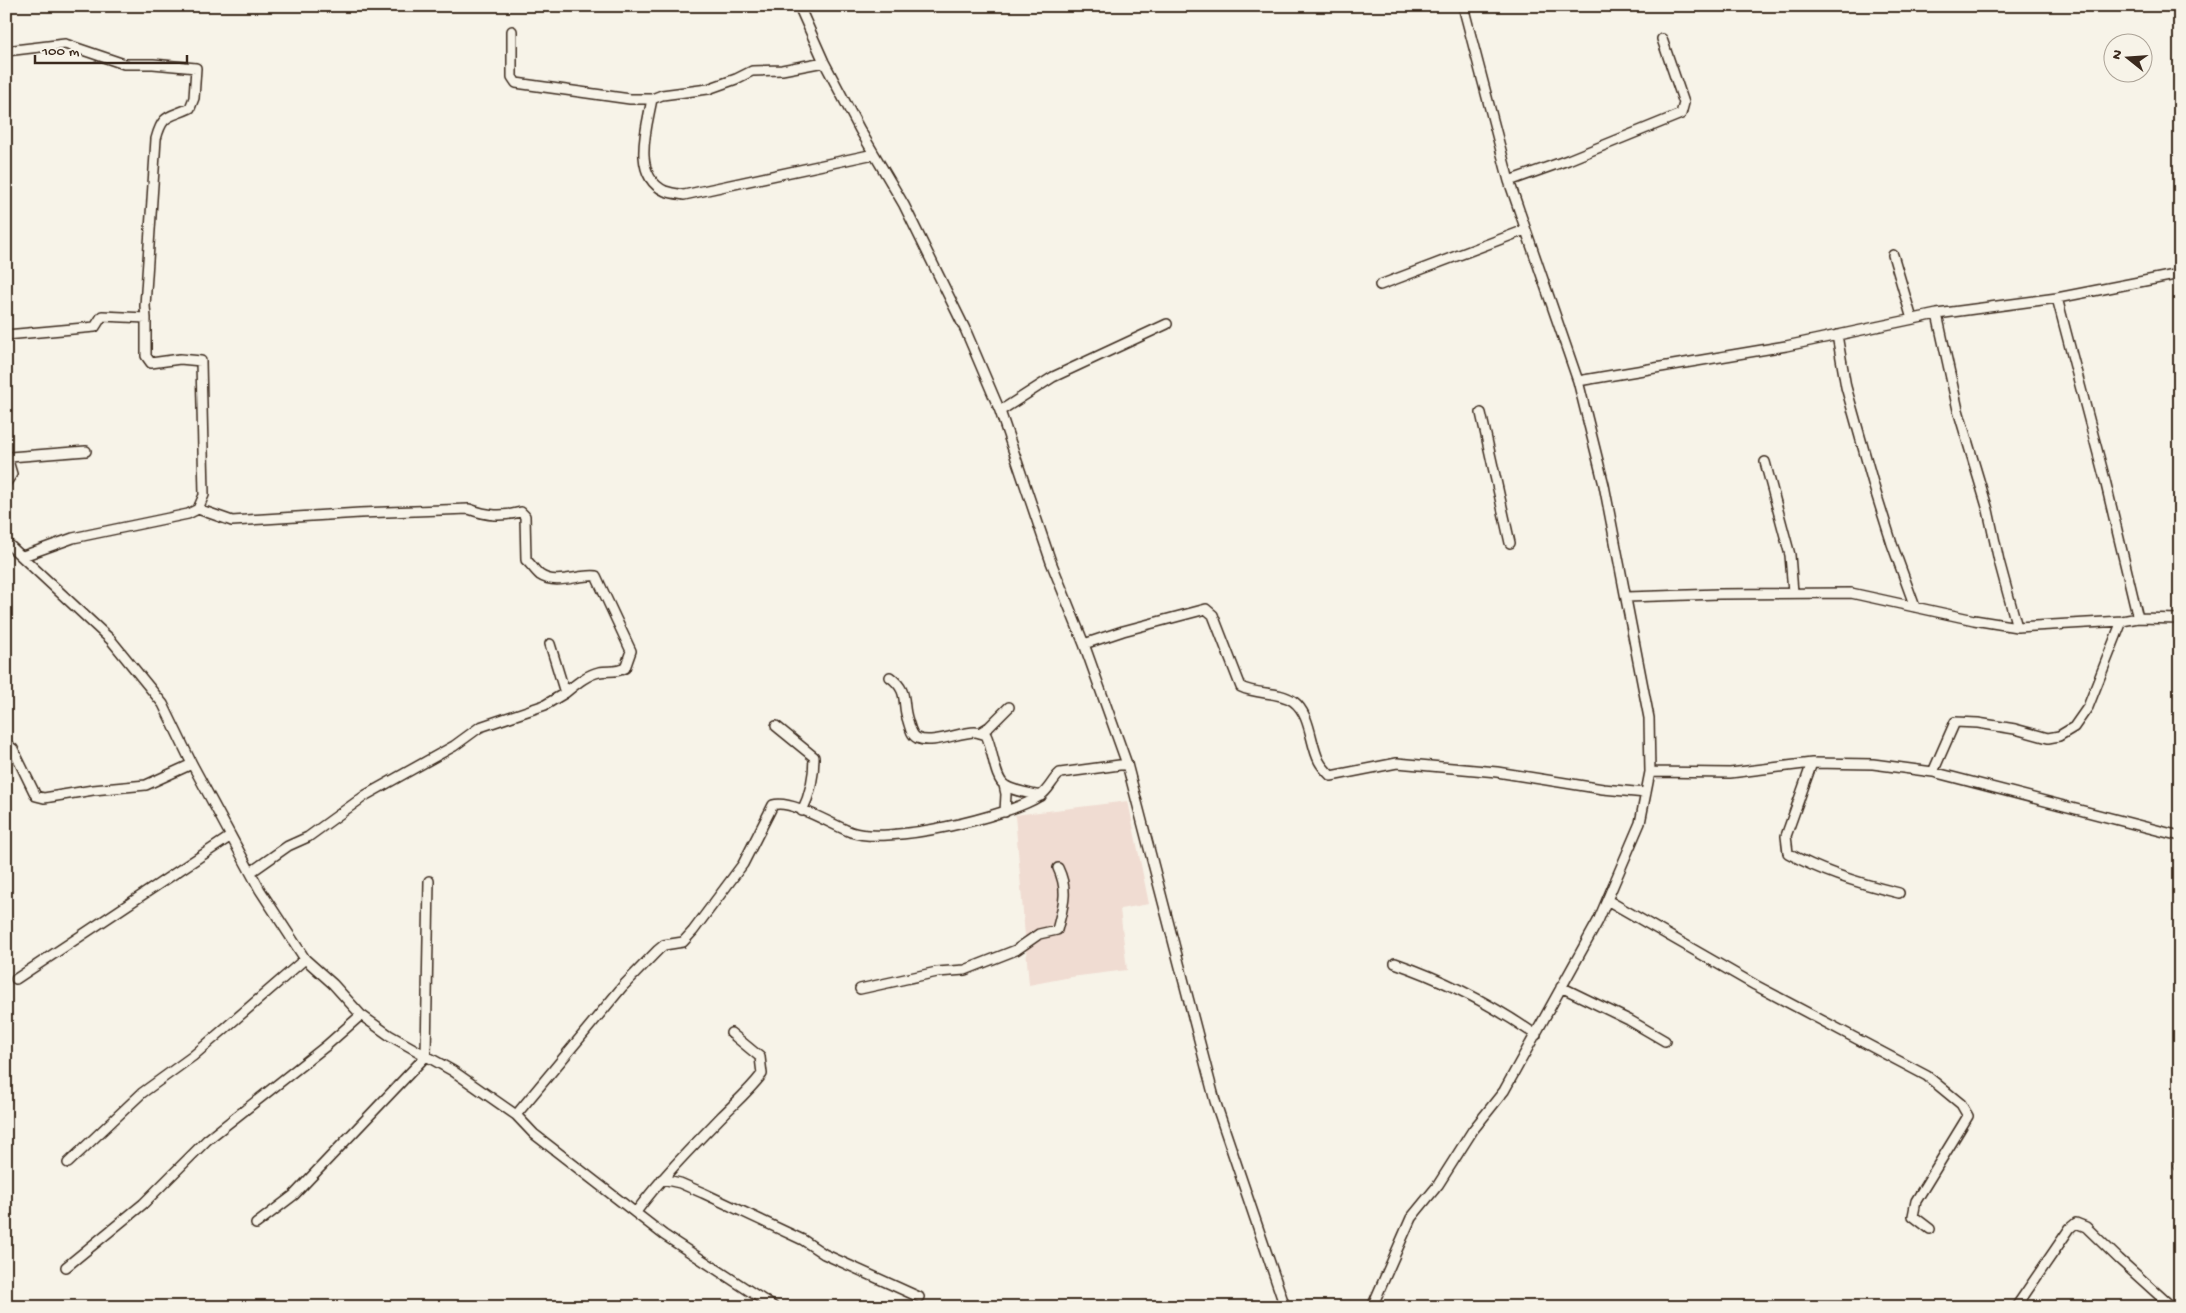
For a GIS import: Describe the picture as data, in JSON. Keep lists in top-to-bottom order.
{
  "scale_bar": "100 m",
  "north": "left"
}
